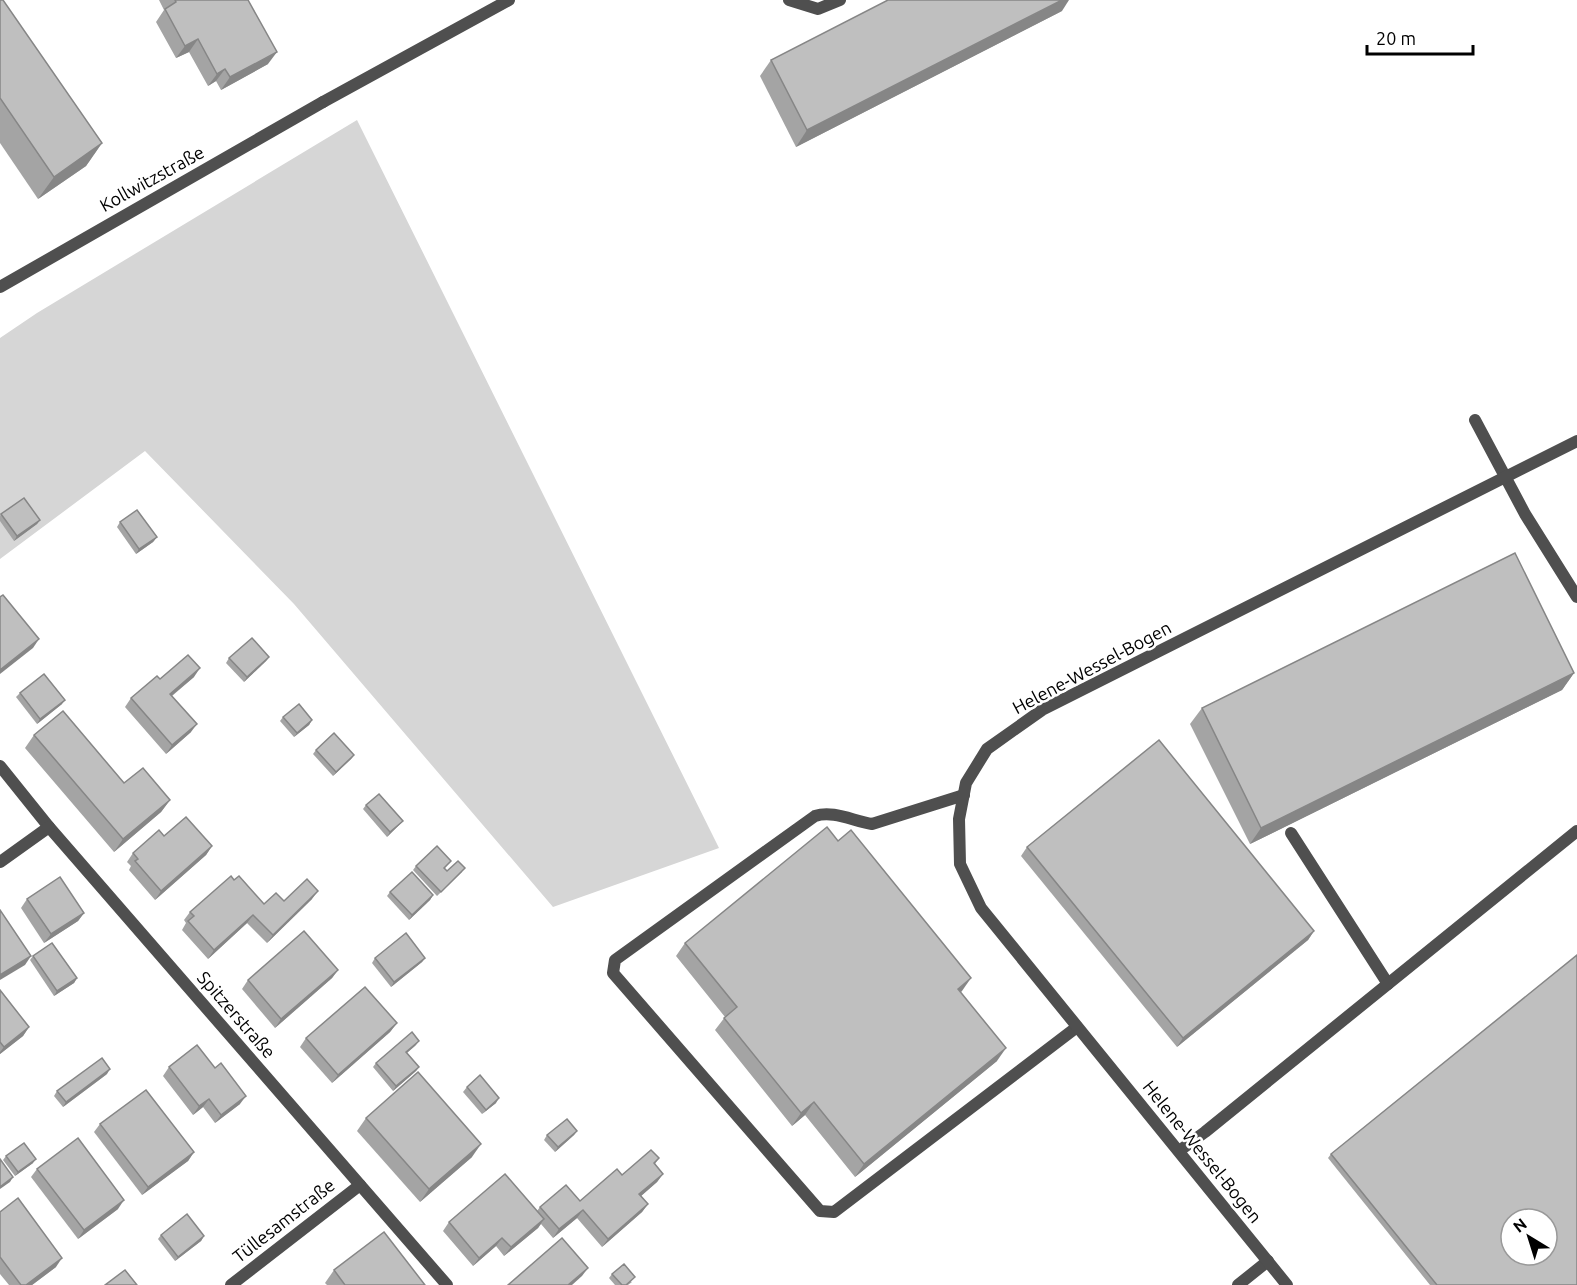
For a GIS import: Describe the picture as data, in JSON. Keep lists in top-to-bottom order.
{
  "streets": {
    "street": [
      "Kollwitzstraße",
      "Helene-Wessel-Bogen",
      "Spitzerstraße",
      "Tüllesamstraße"
    ]
  },
  "crossings": [
    ["Spitzerstraße", "Tüllesamstraße"]
  ],
  "scale_bar": "20 m",
  "north": "top left"
}
